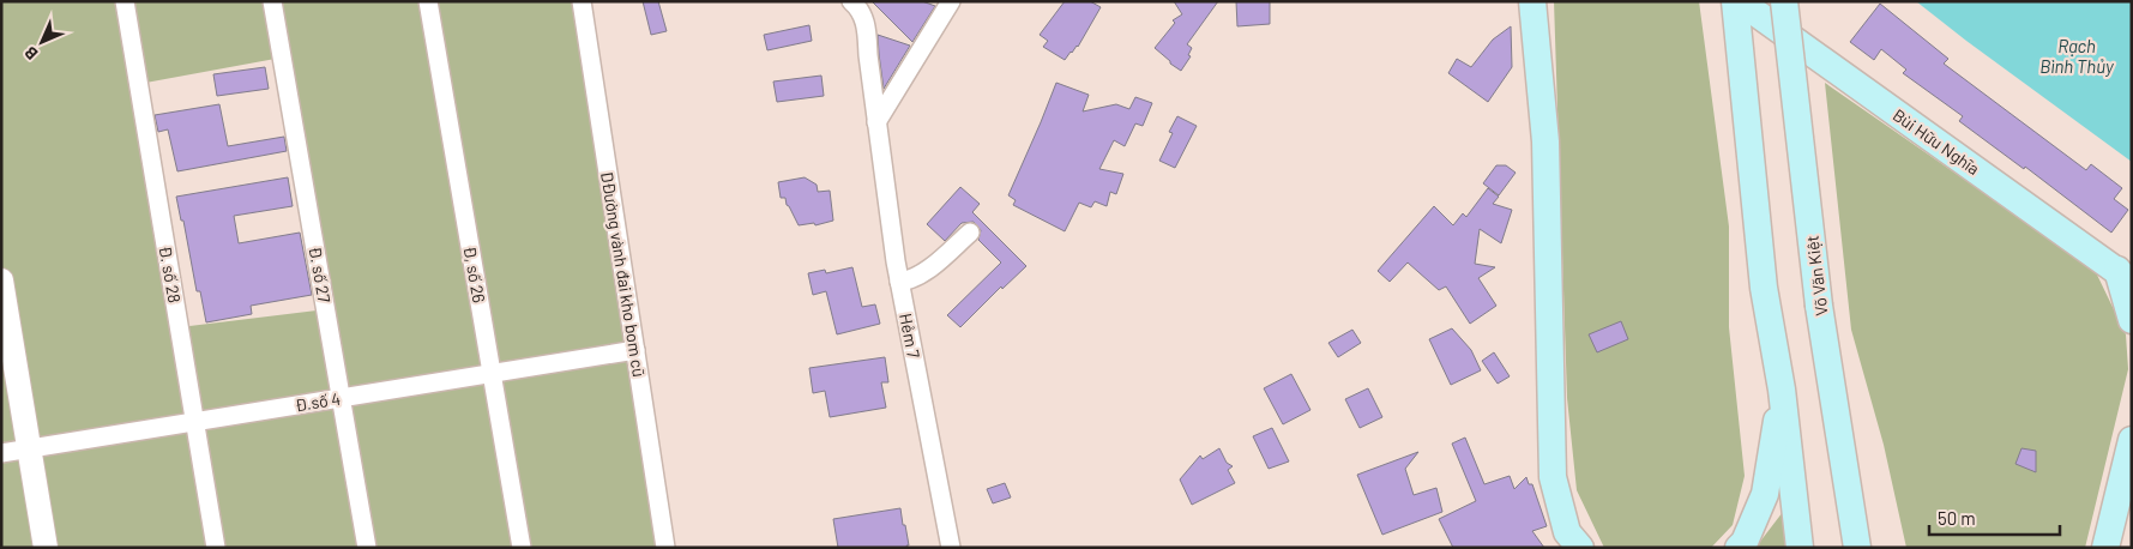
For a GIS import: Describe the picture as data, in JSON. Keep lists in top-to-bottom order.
{
  "streets": {
    "main road": ["Bùi Hữu Nghĩa", "Võ Văn Kiệt"],
    "street": [
      "Đ. số 28",
      "Đ. số 27",
      "Đ, số 26",
      "DĐường vành đai kho bom cũ",
      "Hẻm 7",
      "Đ.số 4"
    ]
  },
  "crossings": [
    ["Đ. số 28", "Đ.số 4"],
    ["Đ. số 27", "Đ.số 4"],
    ["Đ, số 26", "Đ.số 4"],
    ["DĐường vành đai kho bom cũ", "Đ.số 4"]
  ],
  "water": ["Rạch Bình Thủy"],
  "scale_bar": "50 m",
  "north": "bottom left"
}
